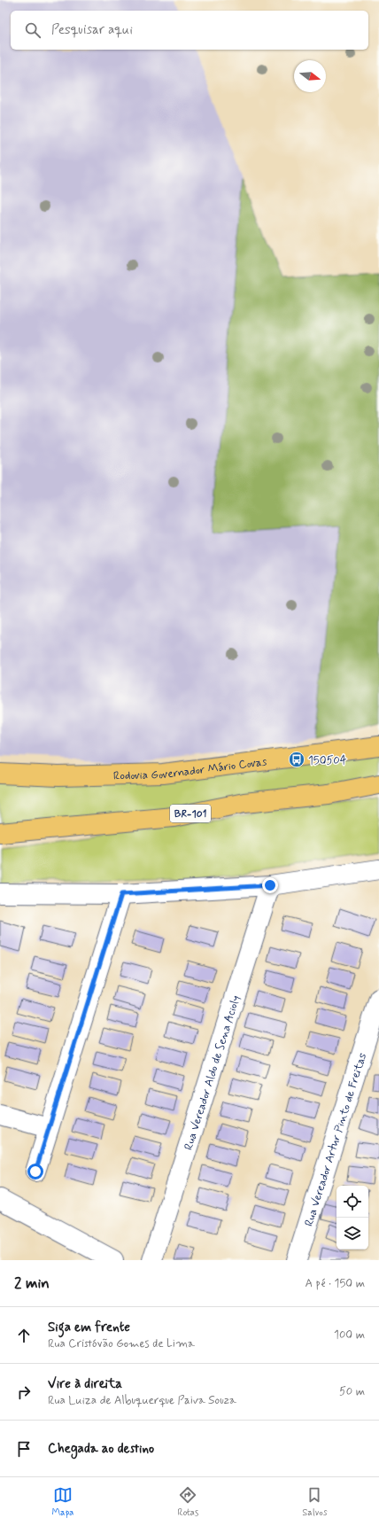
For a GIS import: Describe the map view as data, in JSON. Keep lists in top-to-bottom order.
{
  "streets": {
    "highway": ["Rodovia Governador Mário Covas", "BR-101"],
    "street": ["Rua Vereador Aldo de Sena Acioly", "Rua Vereador Artur Pinto de Freitas"]
  },
  "places": {
    "bus stop": ["150504"]
  },
  "north": "right",
  "page": {
    "search": "Pesquisar aqui",
    "heading": ["2 min", "A pé · 150 m"],
    "list": [
      ["Siga em frente", "Rua Cristóvão Gomes de Lima", "100 m"],
      ["Vire à direita", "Rua Luiza de Albuquerque Paiva Souza", "50 m"],
      "Chegada ao destino"
    ],
    "nav": ["Mapa", "Rotas", "Salvos"]
  }
}
